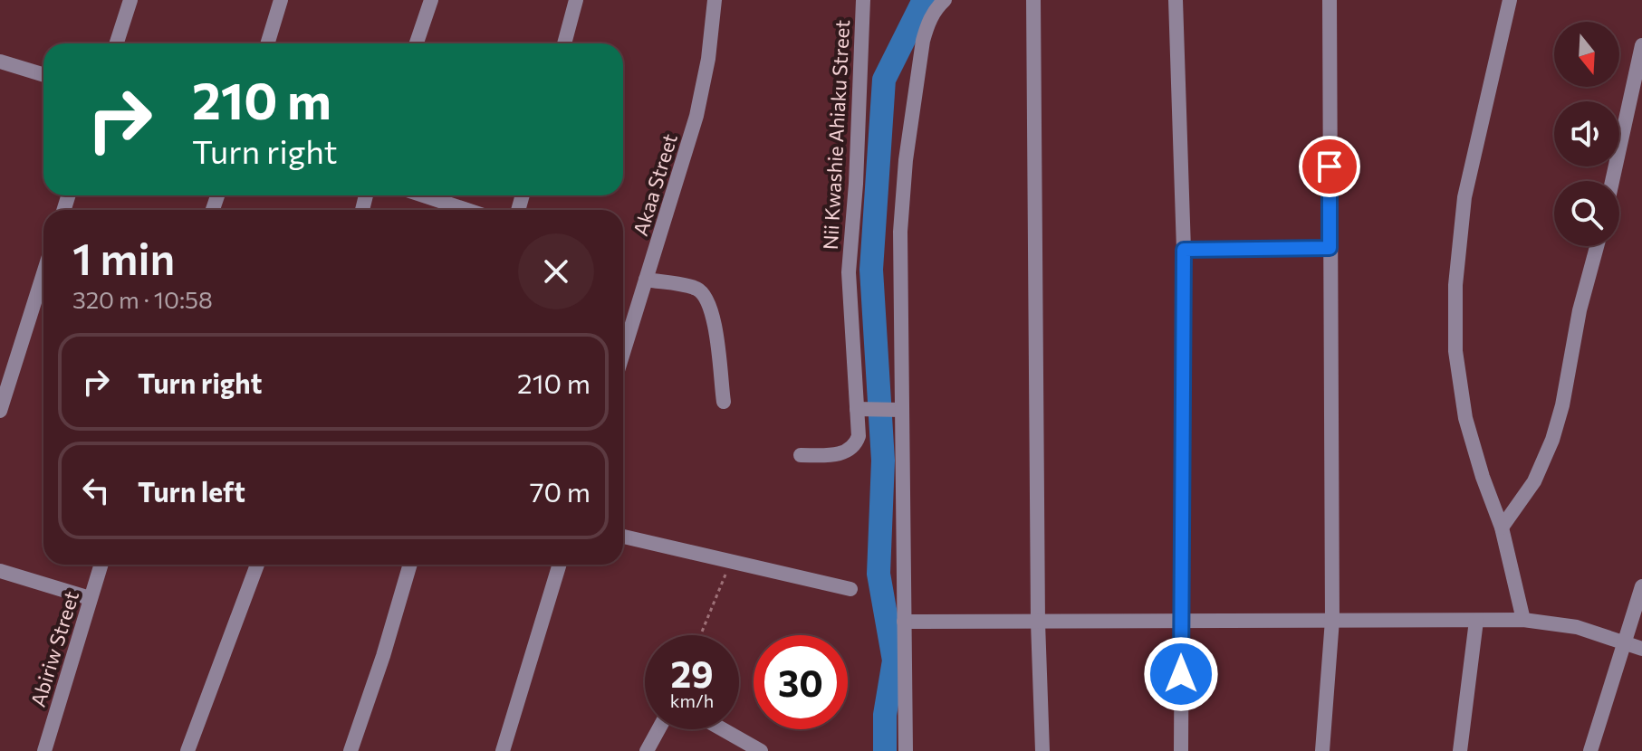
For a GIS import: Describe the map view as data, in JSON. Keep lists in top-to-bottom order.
{
  "streets": {
    "street": ["Nii Kwashie Ahiaku Street", "Akaa Street", "Abiriw Street"]
  },
  "north": "bottom",
  "page": {
    "turn": ["210 m", "Turn right"],
    "heading": ["1 min", "320 m · 10:58"],
    "list": [
      {
        "name": "Turn right",
        "value": "210 m"
      },
      {
        "name": "Turn left",
        "value": "70 m"
      }
    ],
    "speed": "29 km/h",
    "limit": "30"
  }
}
